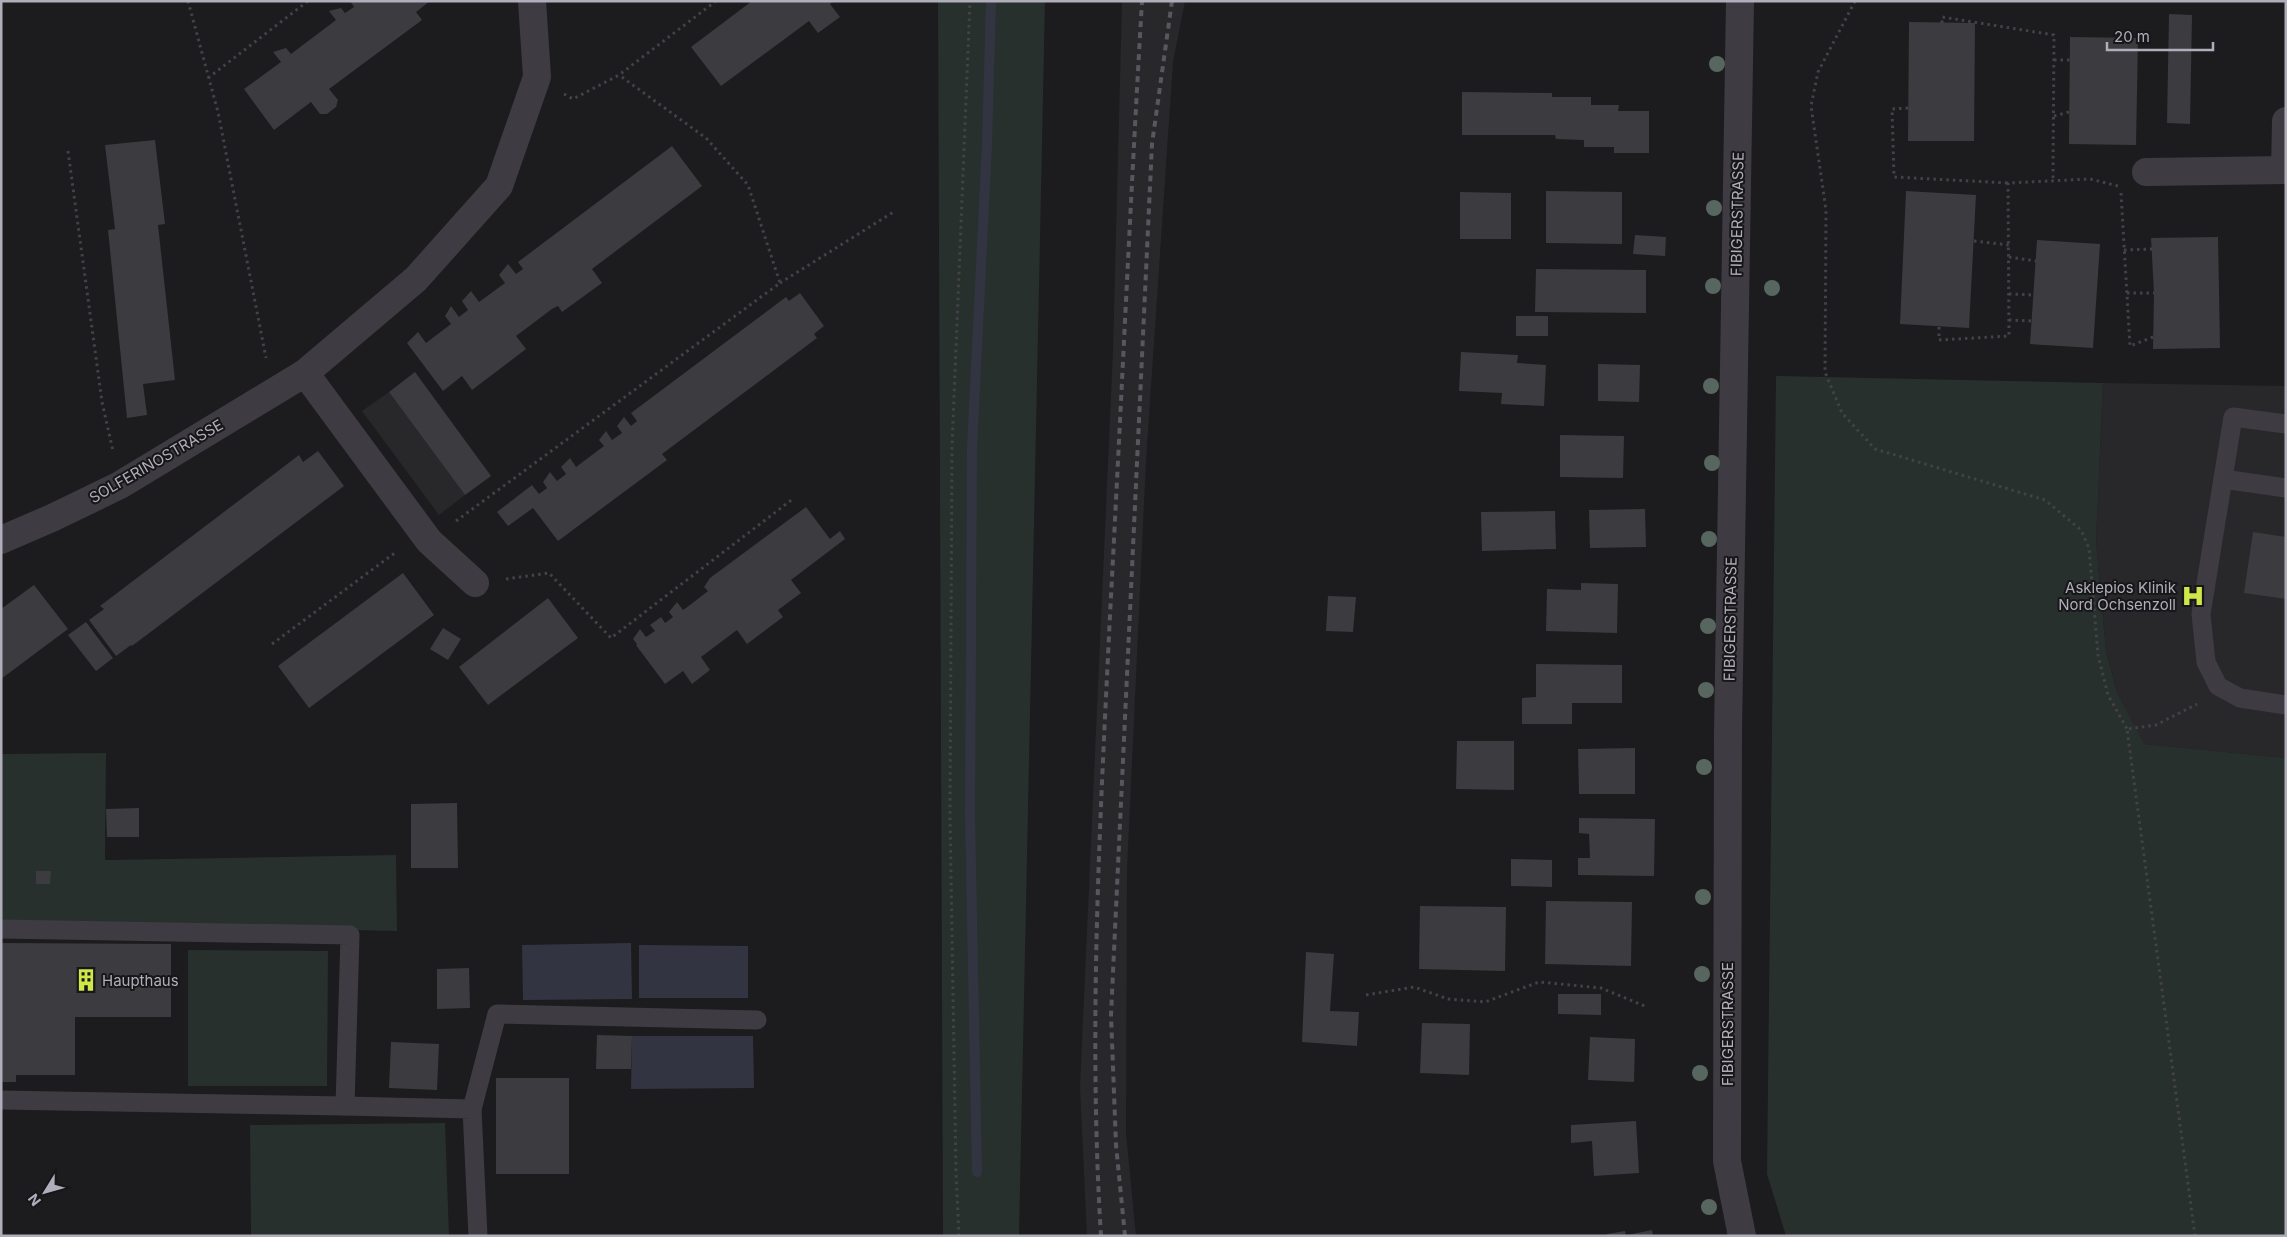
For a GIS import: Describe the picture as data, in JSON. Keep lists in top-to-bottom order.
{
  "streets": {
    "street": ["FIBIGERSTRASSE", "SOLFERINOSTRASSE"]
  },
  "places": {
    "hospital": ["Asklepios Klinik Nord Ochsenzoll"],
    "building": ["Haupthaus"]
  },
  "scale_bar": "20 m",
  "north": "bottom left"
}
